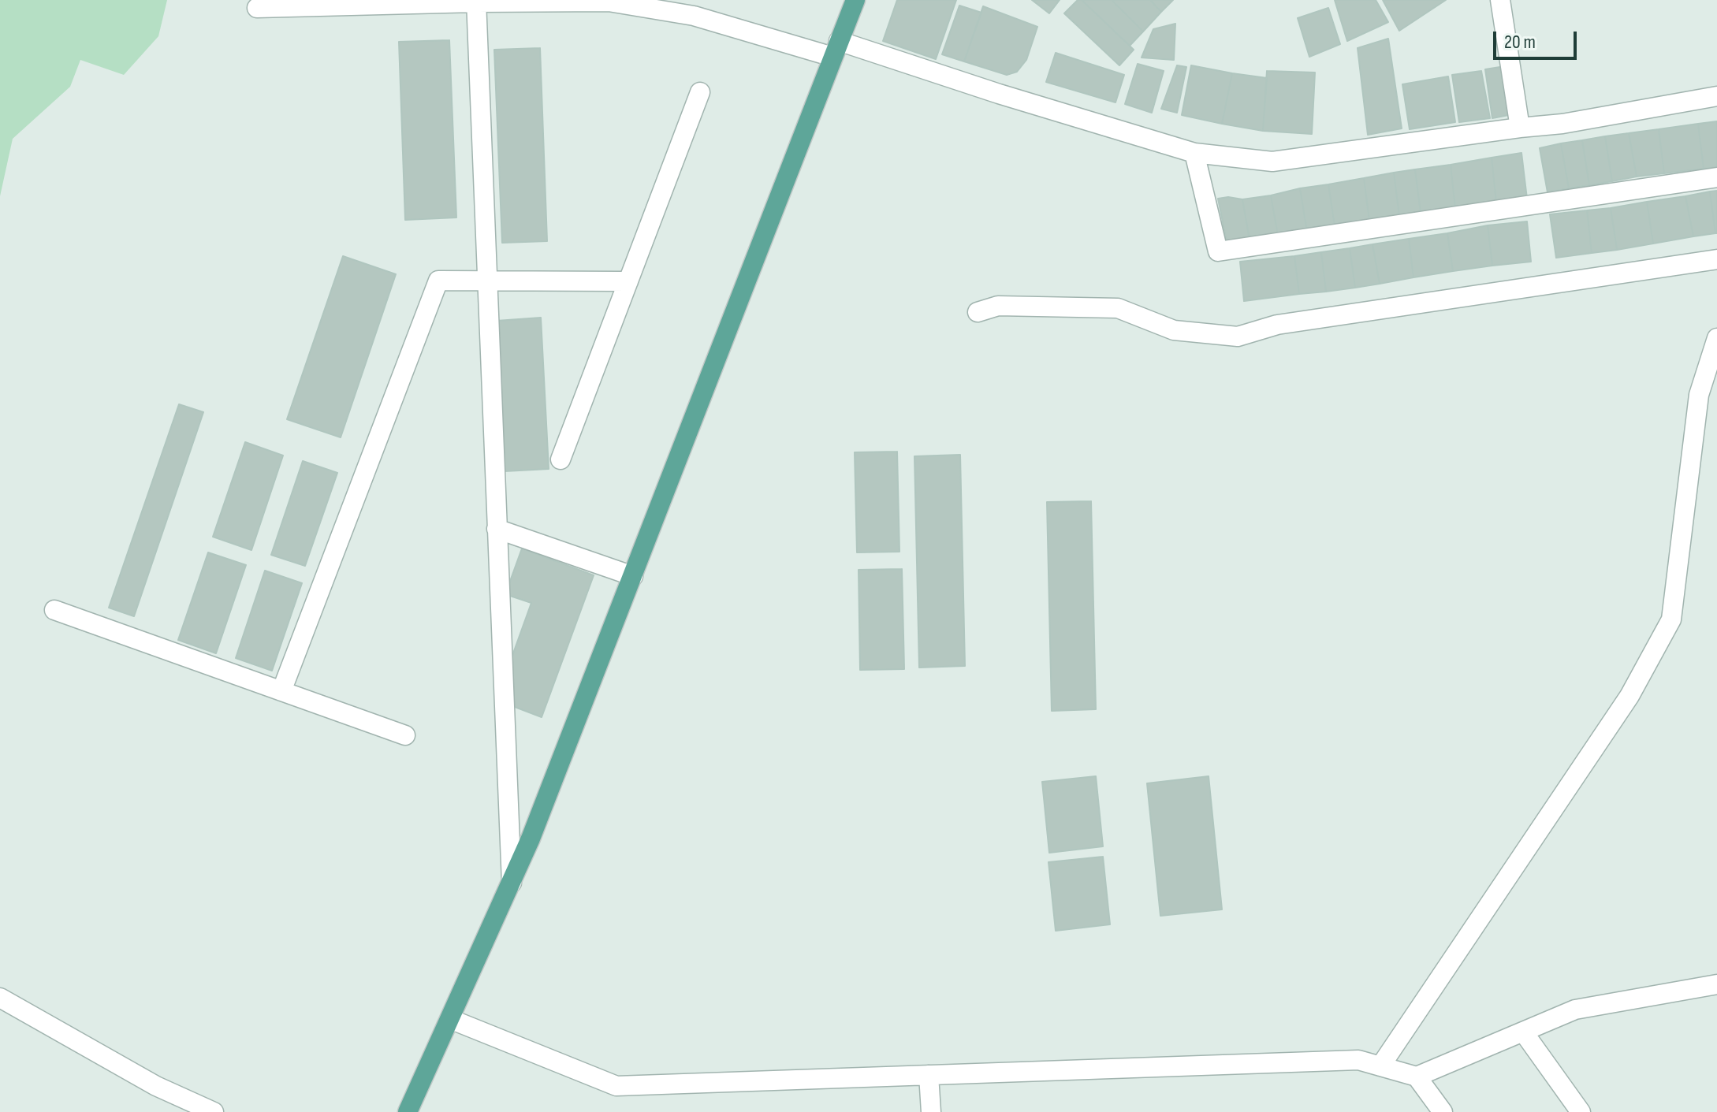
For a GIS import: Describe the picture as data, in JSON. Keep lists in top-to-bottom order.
{
  "scale_bar": "20 m"
}
